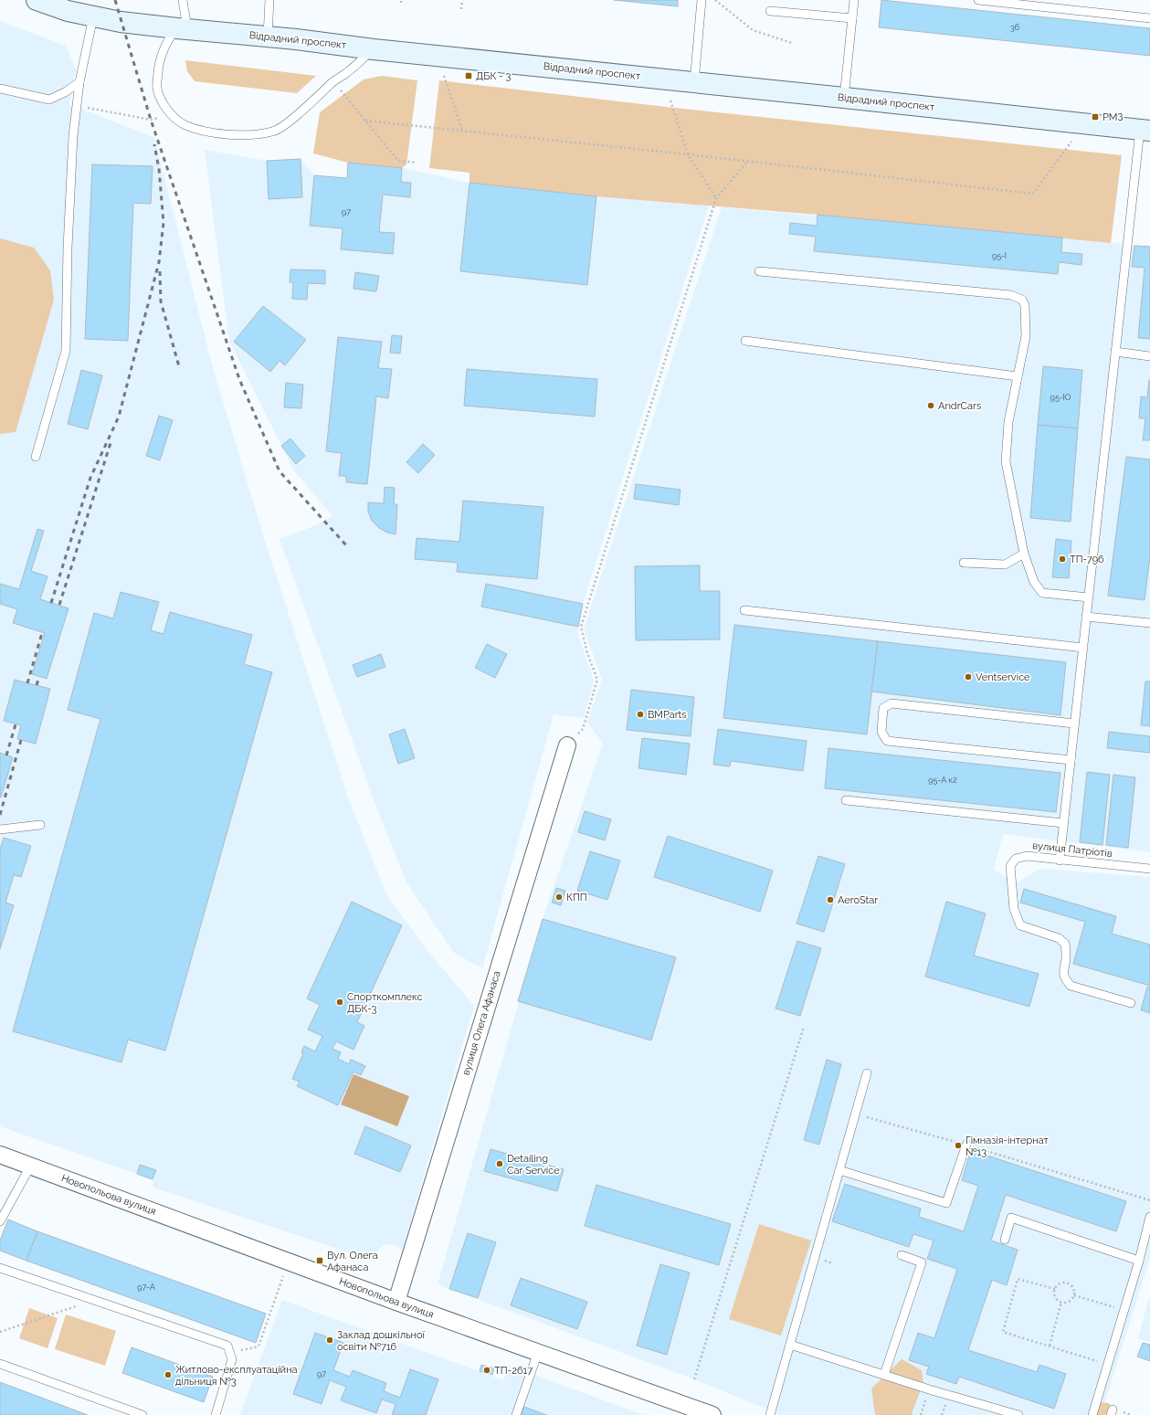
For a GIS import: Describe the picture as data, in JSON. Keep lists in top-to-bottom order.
{
  "streets": {
    "main road": ["Відрадний проспект"],
    "street": ["вулиця Олега Афанаса", "Новопольова вулиця"],
    "lane": ["вулиця Патріотів"]
  },
  "crossings": [
    ["вулиця Олега Афанаса", "Новопольова вулиця"]
  ],
  "places": {
    "transit": ["ДБК - 3", "РМЗ", "Вул. Олега Афанаса"],
    "other": [
      "AndrCars",
      "ТП-796",
      "Ventservice",
      "BMParts",
      "КПП",
      "AeroStar",
      "Спорткомплекс ДБК-3",
      "Гімназія-інтернат №13",
      "Detailing Car Service",
      "Заклад дошкільної освіти №716",
      "ТП-2617",
      "Житлово-експлуатаційна дільниця №3"
    ]
  },
  "house_numbers": [
    "36",
    "97",
    "95-І",
    "95-Ю",
    "95-А к2",
    "97-А",
    "97"
  ]
}
